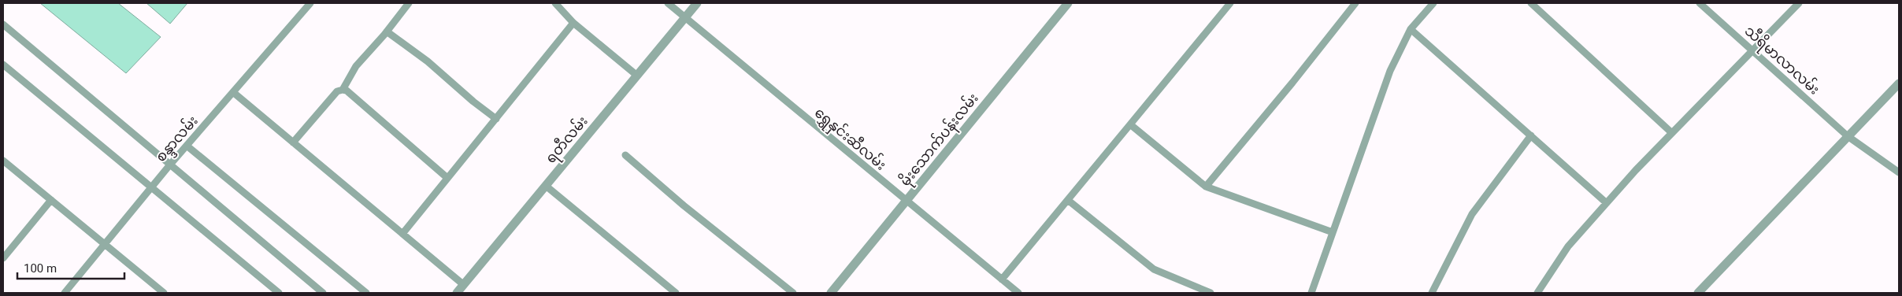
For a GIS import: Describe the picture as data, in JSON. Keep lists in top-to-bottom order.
{
  "streets": {
    "street": [
      "သီရိမာလာလမ်း",
      "စန္ဒာလမ်း",
      "ရွှေနှင်းဆီလမ်း",
      "ရတီလမ်း",
      "မိုးသောက်ပန်းလမ်း"
    ]
  },
  "crossings": [
    ["ရွှေနှင်းဆီလမ်း", "ရတီလမ်း"],
    ["ရွှေနှင်းဆီလမ်း", "မိုးသောက်ပန်းလမ်း"]
  ],
  "scale_bar": "100 m"
}
